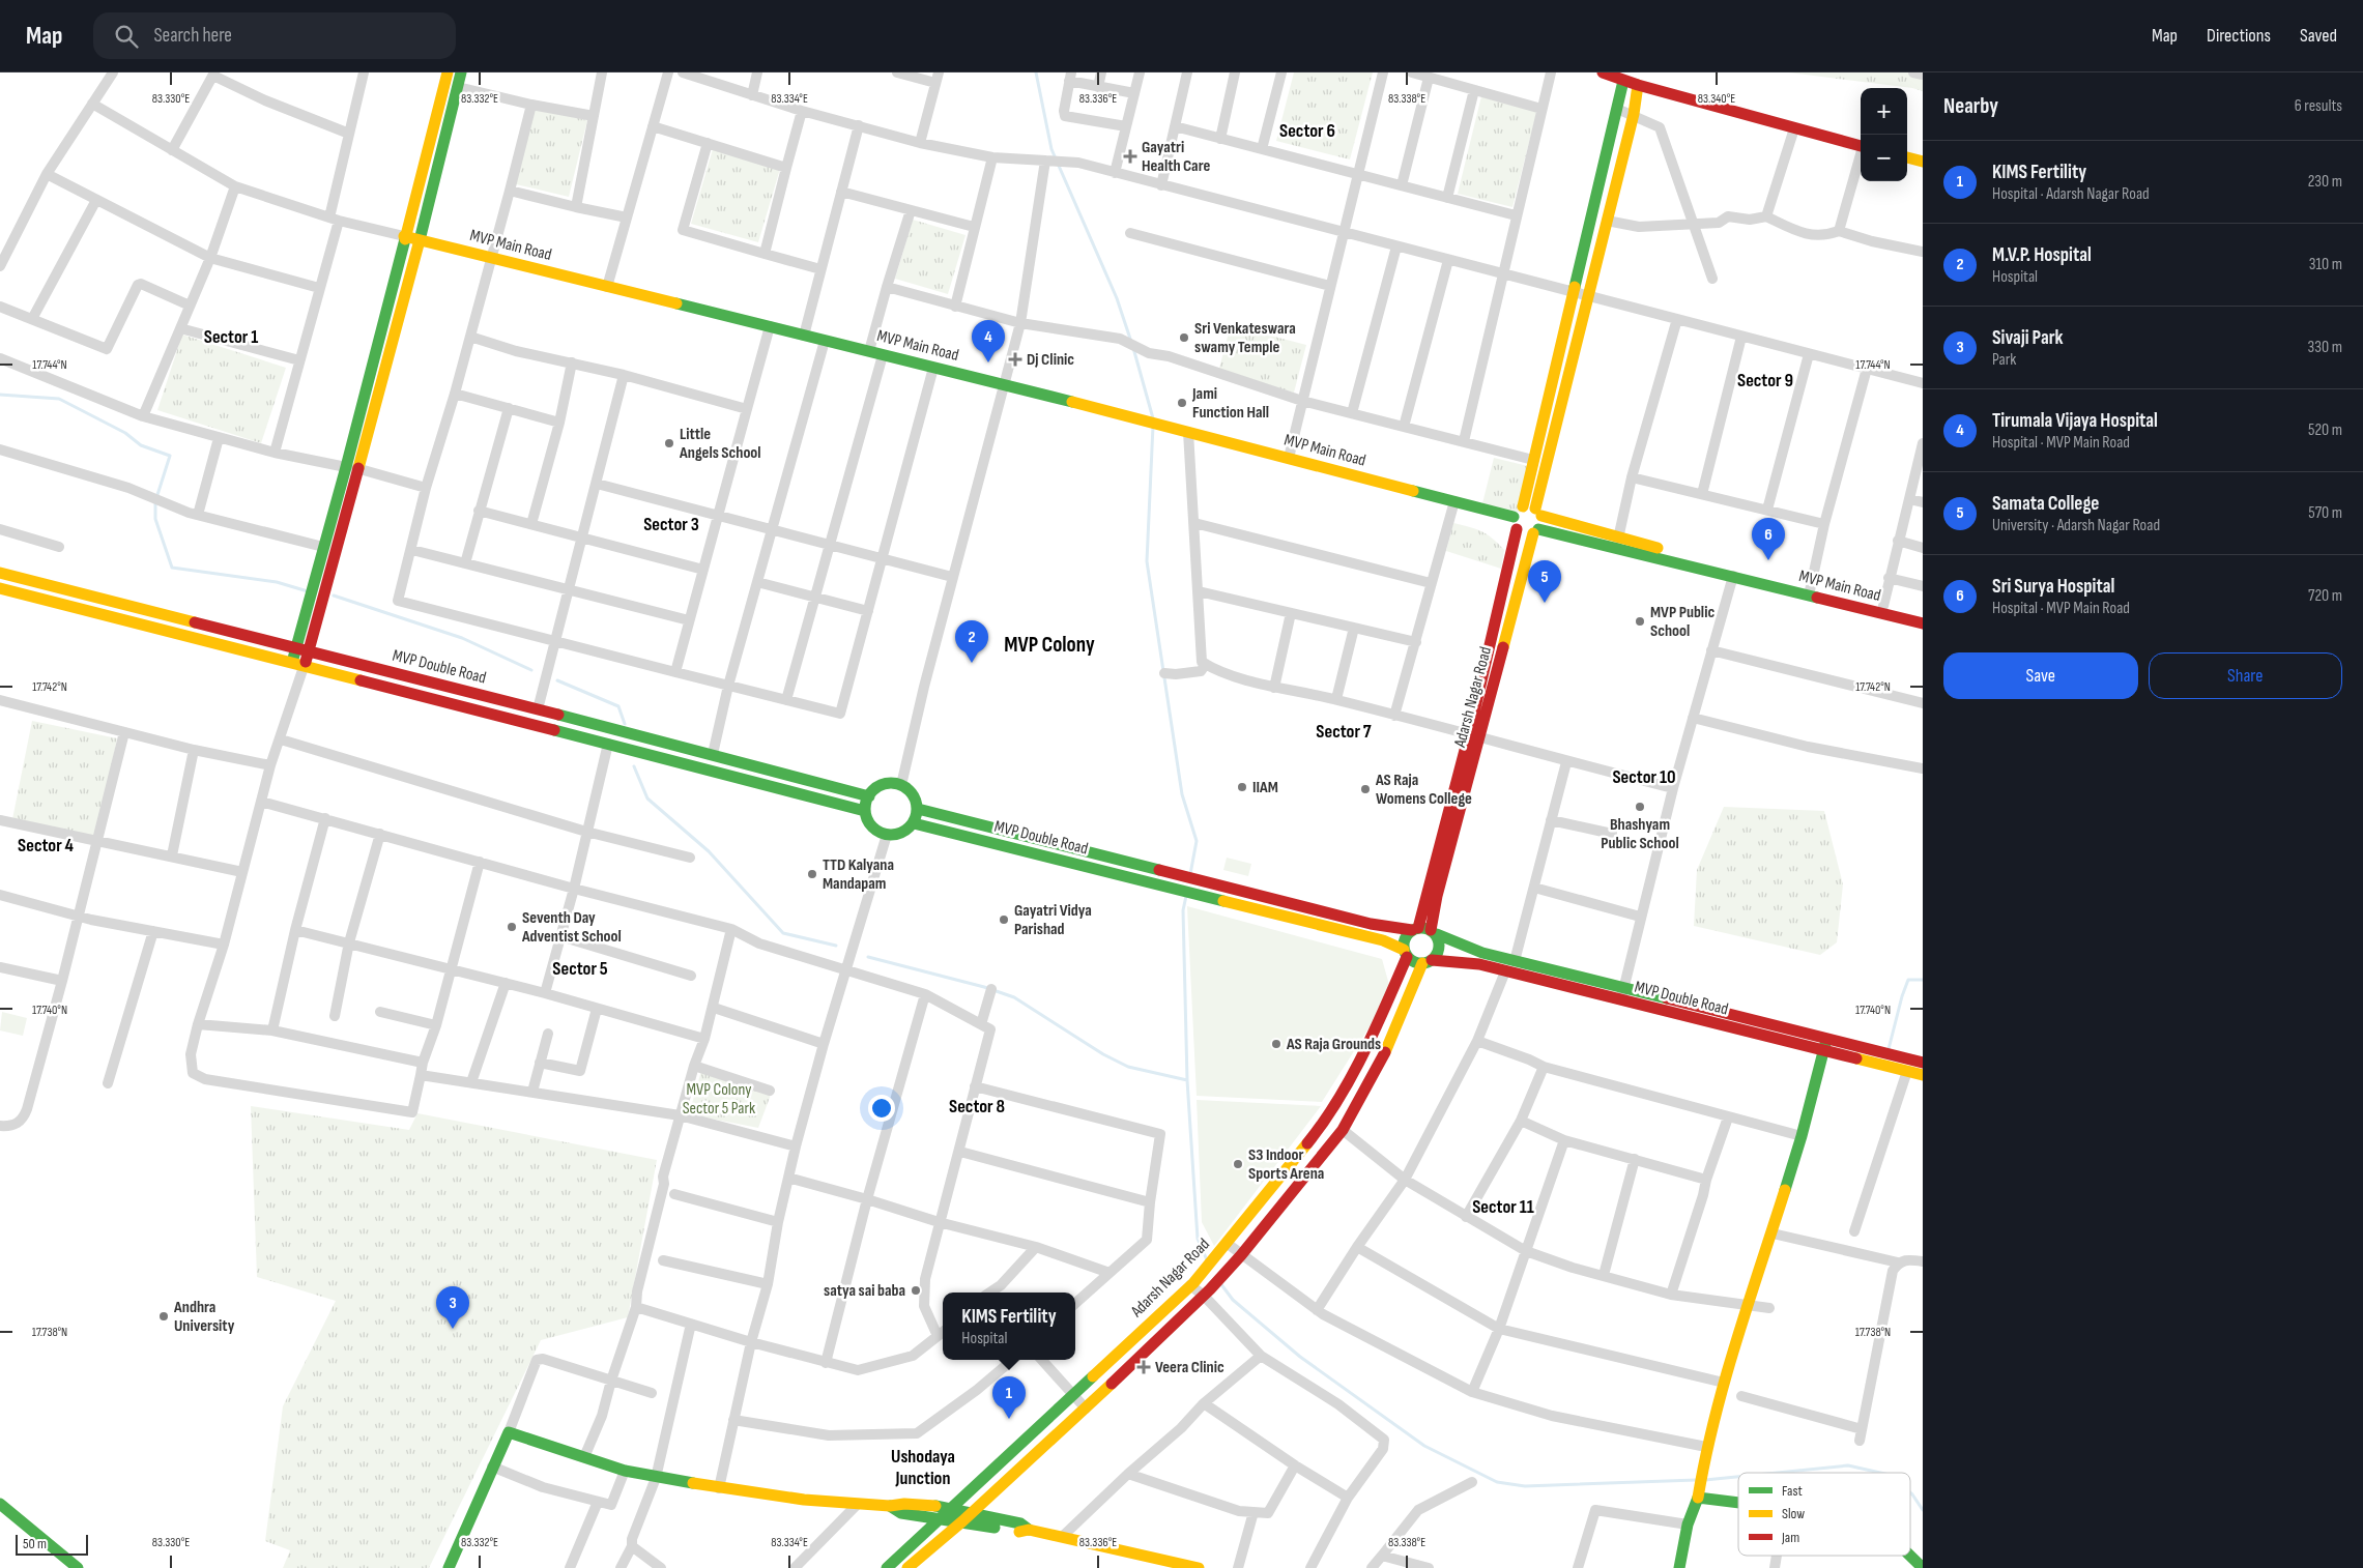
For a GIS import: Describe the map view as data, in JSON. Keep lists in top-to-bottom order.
{
  "streets": {
    "street": ["MVP Main Road", "MVP Double Road", "Adarsh Nagar Road"]
  },
  "crossings": [
    ["MVP Main Road", "Adarsh Nagar Road"],
    ["MVP Double Road", "Adarsh Nagar Road"]
  ],
  "districts": [
    "Sector 6",
    "Sector 1",
    "Sector 9",
    "Sector 3",
    "MVP Colony",
    "Sector 7",
    "Sector 10",
    "Sector 4",
    "Sector 5",
    "Sector 8",
    "Sector 11",
    "Ushodaya Junction"
  ],
  "parks": ["MVP Colony Sector 5 Park"],
  "places": {
    "health": ["Gayatri Health Care", "Dj Clinic", "Veera Clinic"],
    "other": [
      "Sri Venkateswara swamy Temple",
      "Jami Function Hall",
      "Little Angels School",
      "MVP Public School",
      "IIAM",
      "AS Raja Womens College",
      "Bhashyam Public School",
      "TTD Kalyana Mandapam",
      "Gayatri Vidya Parishad",
      "Seventh Day Adventist School",
      "AS Raja Grounds",
      "S3 Indoor Sports Arena",
      "satya sai baba",
      "Andhra University"
    ]
  },
  "legend": ["Fast", "Slow", "Jam"],
  "scale_bar": "50 m",
  "page": {
    "header": "Map",
    "search": "Search here",
    "nav": ["Map", "Directions", "Saved"],
    "heading": ["Nearby", "6 results"],
    "map_buttons": ["+", "−"],
    "list": [
      {
        "mark": "1",
        "name": "KIMS Fertility",
        "note": "Hospital · Adarsh Nagar Road",
        "value": "230 m"
      },
      {
        "mark": "2",
        "name": "M.V.P. Hospital",
        "note": "Hospital",
        "value": "310 m"
      },
      {
        "mark": "3",
        "name": "Sivaji Park",
        "note": "Park",
        "value": "330 m"
      },
      {
        "mark": "4",
        "name": "Tirumala Vijaya Hospital",
        "note": "Hospital · MVP Main Road",
        "value": "520 m"
      },
      {
        "mark": "5",
        "name": "Samata College",
        "note": "University · Adarsh Nagar Road",
        "value": "570 m"
      },
      {
        "mark": "6",
        "name": "Sri Surya Hospital",
        "note": "Hospital · MVP Main Road",
        "value": "720 m"
      }
    ],
    "pins": [
      "4",
      "6",
      "5",
      "2",
      "3",
      "1"
    ],
    "buttons": ["Save", "Share"],
    "popup": ["KIMS Fertility", "Hospital"],
    "scale": "50 m"
  },
  "coordinates": [
    "83.330°E",
    "83.332°E",
    "83.334°E",
    "83.336°E",
    "83.338°E",
    "83.340°E",
    "17.744°N",
    "17.742°N",
    "17.740°N",
    "17.738°N"
  ]
}
